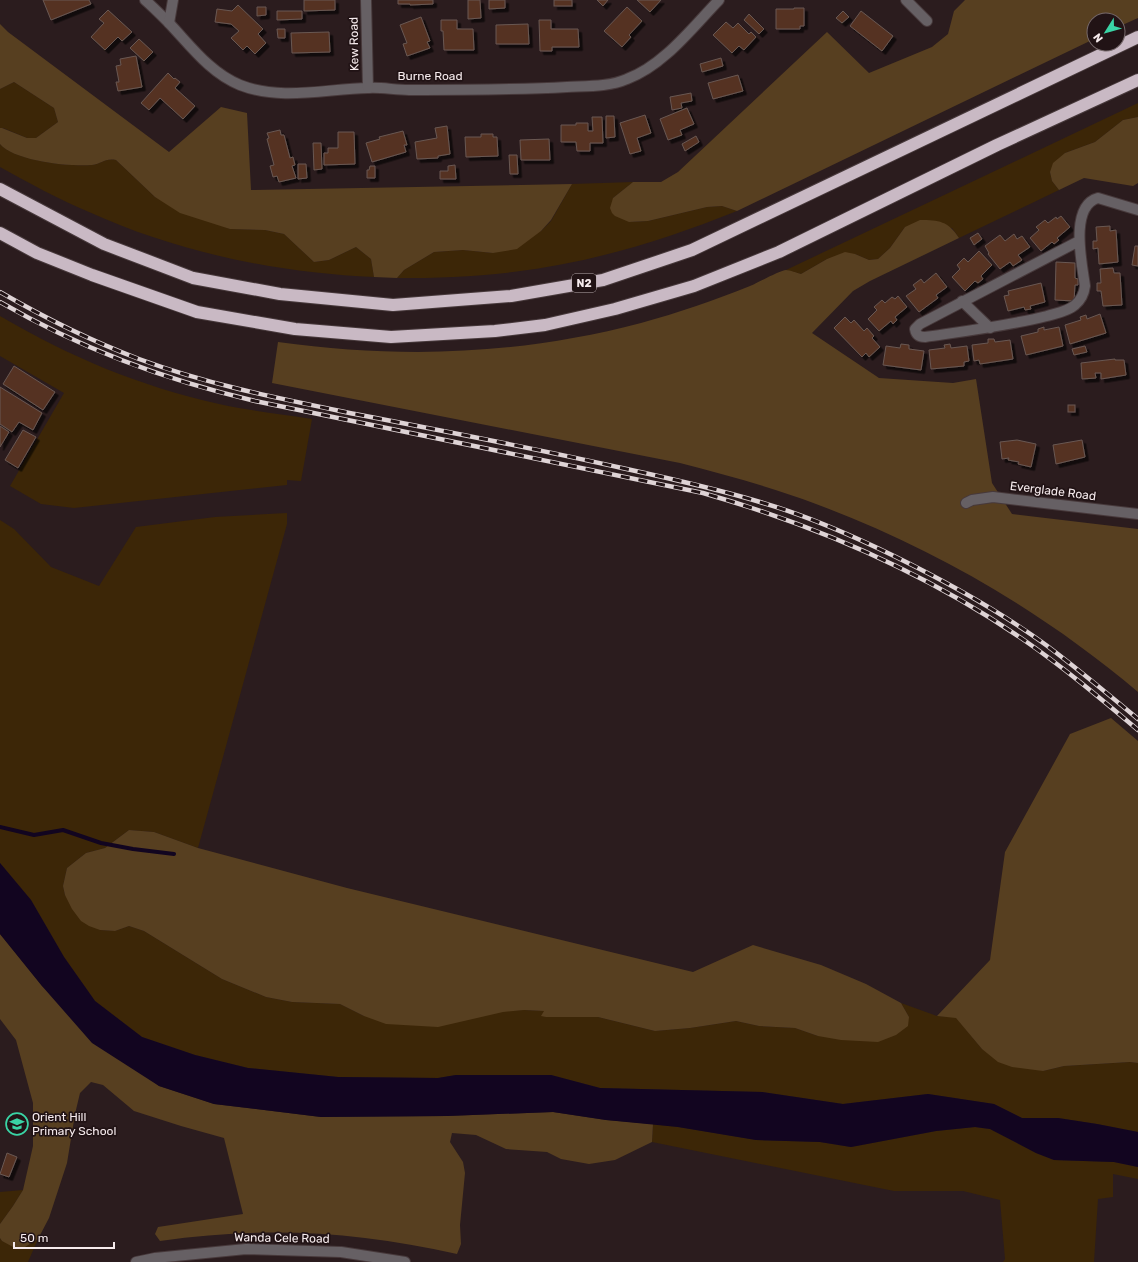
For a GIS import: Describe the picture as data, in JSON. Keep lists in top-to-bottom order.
{
  "streets": {
    "highway": ["N2"],
    "street": [
      "Kew Road",
      "Burne Road",
      "Everglade Road",
      "Wanda Cele Road"
    ]
  },
  "crossings": [
    ["Kew Road", "Burne Road"]
  ],
  "places": {
    "school or university": ["Orient Hill Primary School"]
  },
  "scale_bar": "50 m",
  "north": "bottom left"
}
